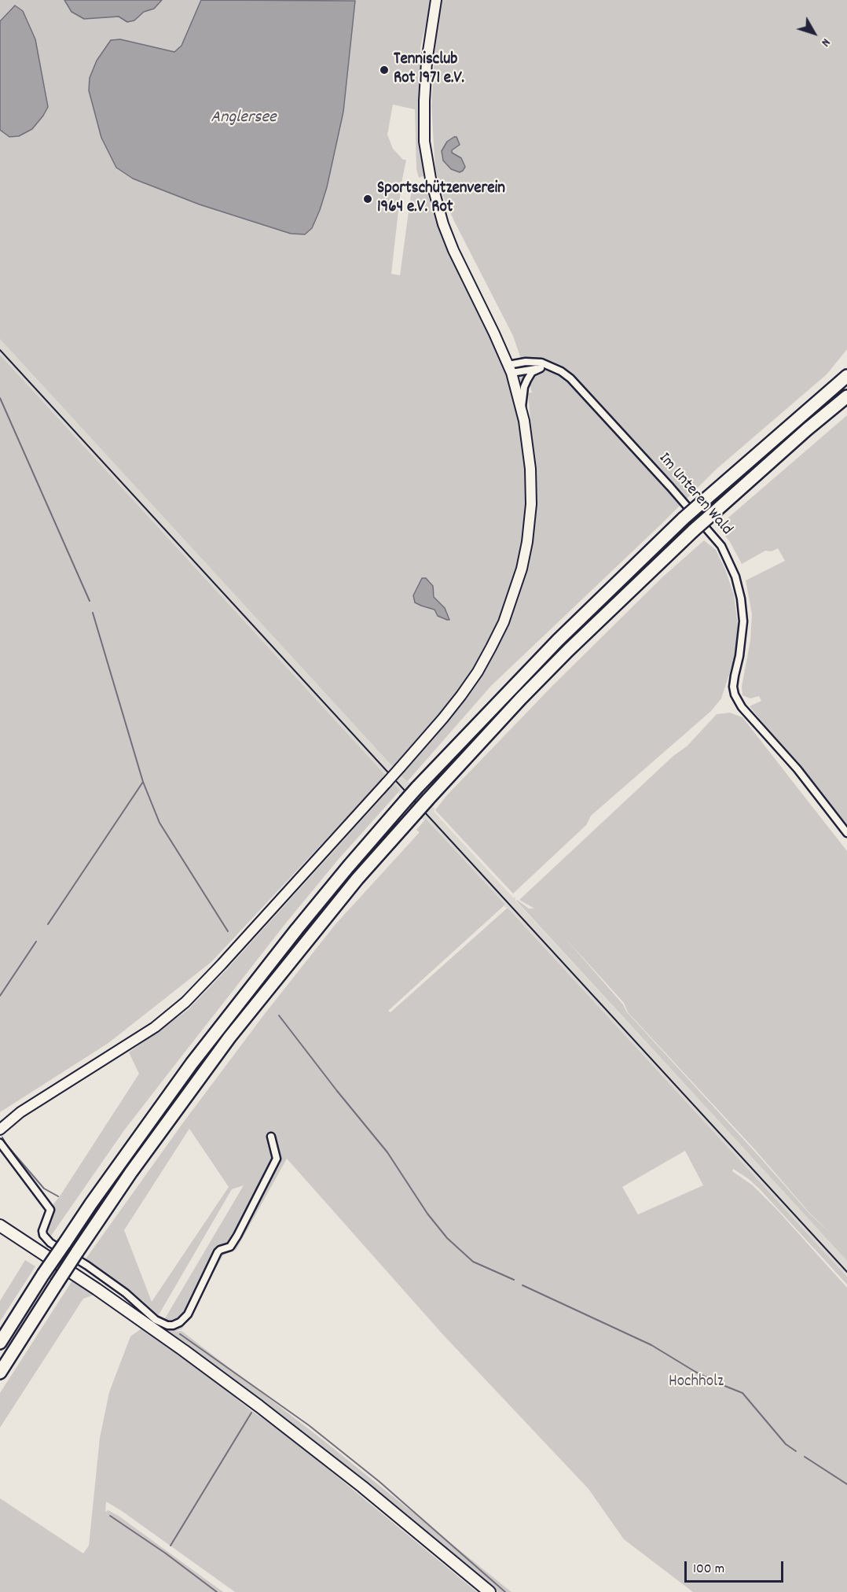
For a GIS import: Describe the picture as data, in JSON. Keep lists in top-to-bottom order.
{
  "streets": {
    "street": ["Im Unteren Wald"]
  },
  "water": ["Anglersee"],
  "parks": ["Hochholz"],
  "places": ["Tennisclub Rot 1971 e.V.", "Sportschützenverein 1964 e.V. Rot"],
  "scale_bar": "100 m",
  "north": "bottom right"
}
